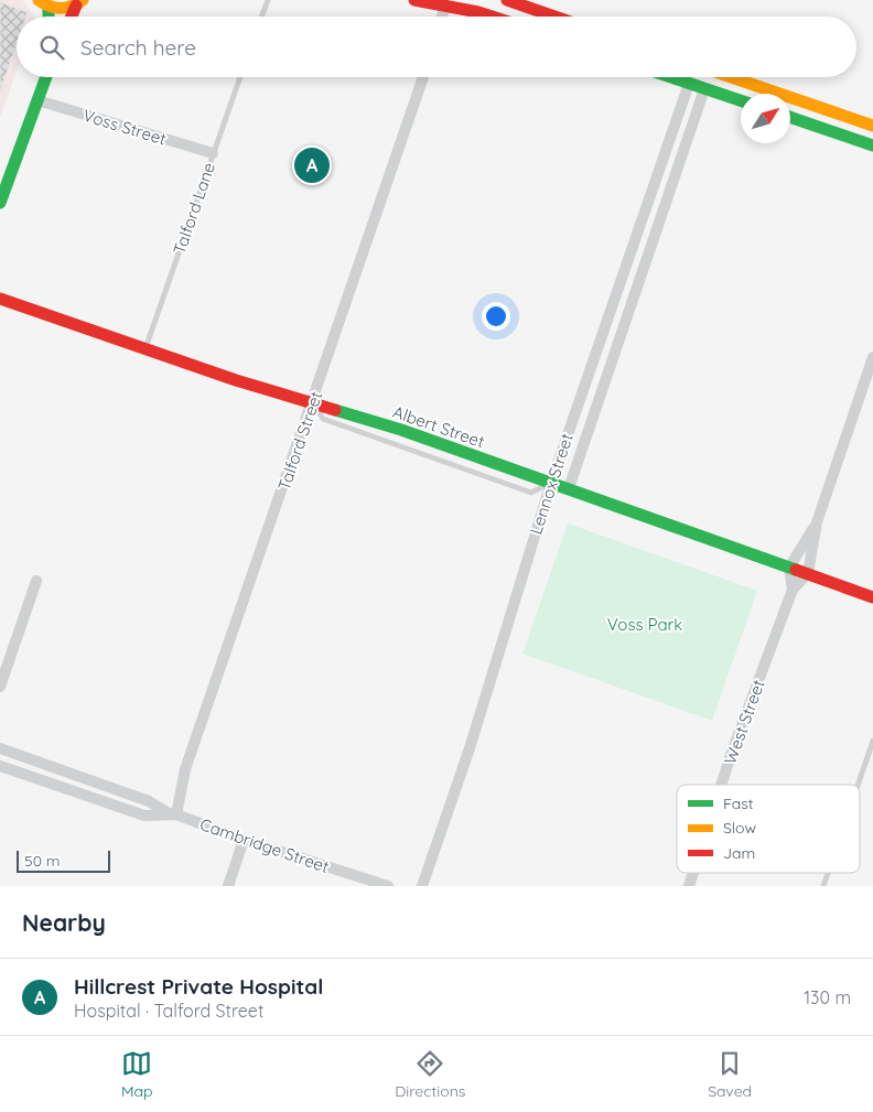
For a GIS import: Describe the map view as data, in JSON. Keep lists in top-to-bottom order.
{
  "streets": {
    "street": [
      "Voss Street",
      "Albert Street",
      "Talford Street",
      "Lennox Street",
      "West Street",
      "Cambridge Street"
    ],
    "lane": ["Talford Lane"]
  },
  "crossings": [
    ["Voss Street", "Talford Lane"],
    ["Talford Lane", "Albert Street"],
    ["Albert Street", "Talford Street"],
    ["Albert Street", "Lennox Street"],
    ["Albert Street", "West Street"],
    ["Talford Street", "Cambridge Street"]
  ],
  "parks": ["Voss Park"],
  "legend": ["Fast", "Slow", "Jam"],
  "scale_bar": "50 m",
  "north": "top right",
  "page": {
    "search": "Search here",
    "pins": "A",
    "scale": "50 m",
    "heading": "Nearby",
    "list": [
      {
        "mark": "A",
        "name": "Hillcrest Private Hospital",
        "note": "Hospital · Talford Street",
        "value": "130 m"
      }
    ],
    "nav": ["Map", "Directions", "Saved"]
  }
}
